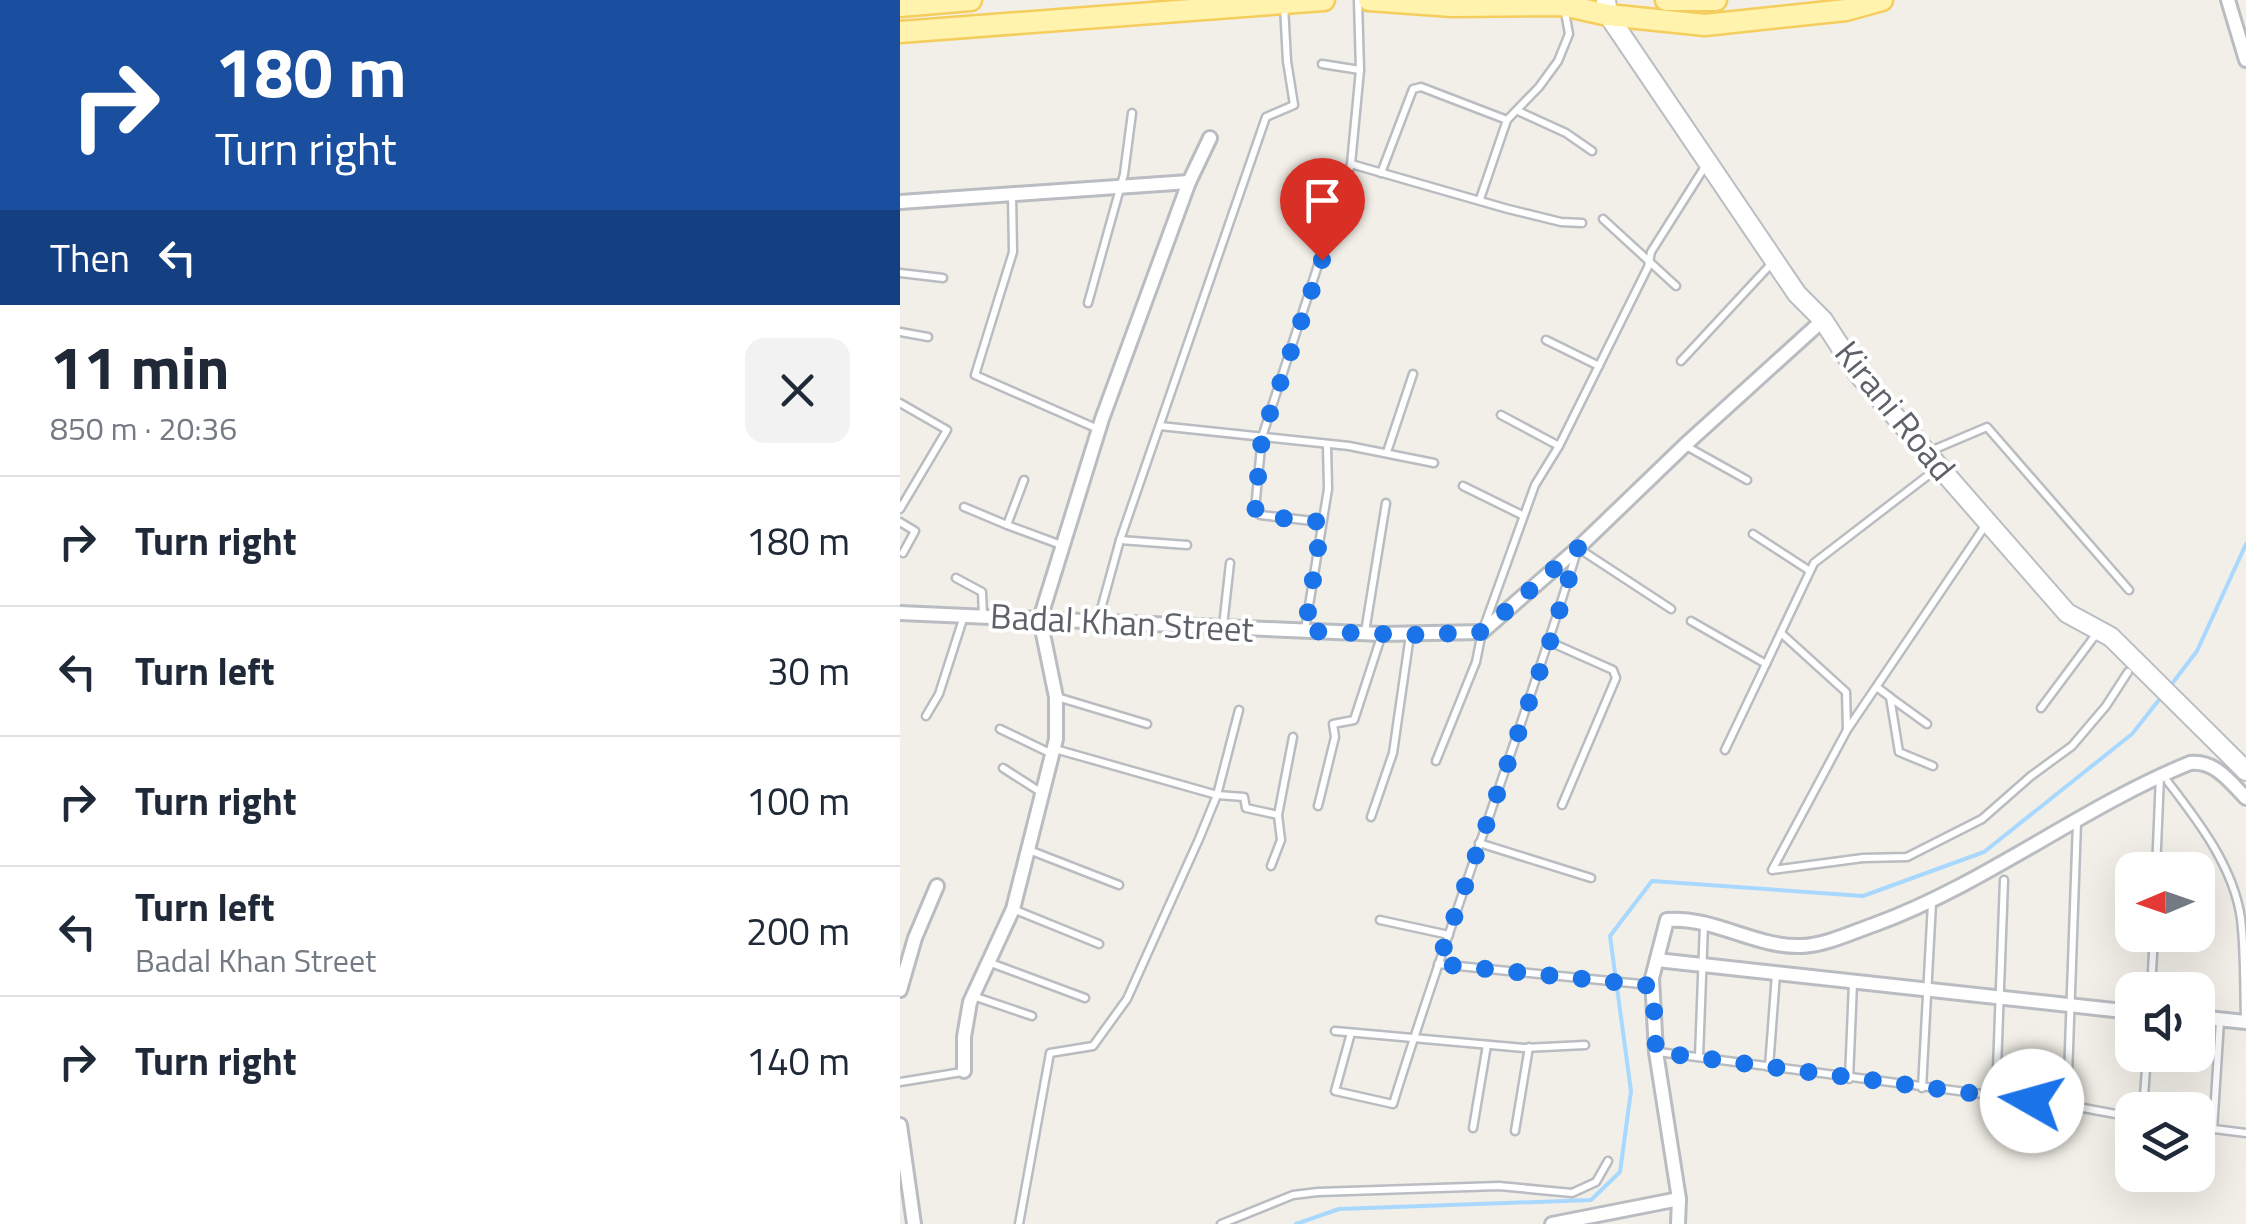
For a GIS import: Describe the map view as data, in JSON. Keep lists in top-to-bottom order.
{
  "streets": {
    "main road": ["Kirani Road"],
    "street": ["Badal Khan Street"]
  },
  "north": "left",
  "page": {
    "turn": ["180 m", "Turn right"],
    "then": "Then",
    "heading": ["11 min", "850 m · 20:36"],
    "list": [
      {
        "name": "Turn right",
        "value": "180 m"
      },
      {
        "name": "Turn left",
        "value": "30 m"
      },
      {
        "name": "Turn right",
        "value": "100 m"
      },
      {
        "name": "Turn left",
        "note": "Badal Khan Street",
        "value": "200 m"
      },
      {
        "name": "Turn right",
        "value": "140 m"
      }
    ]
  }
}
